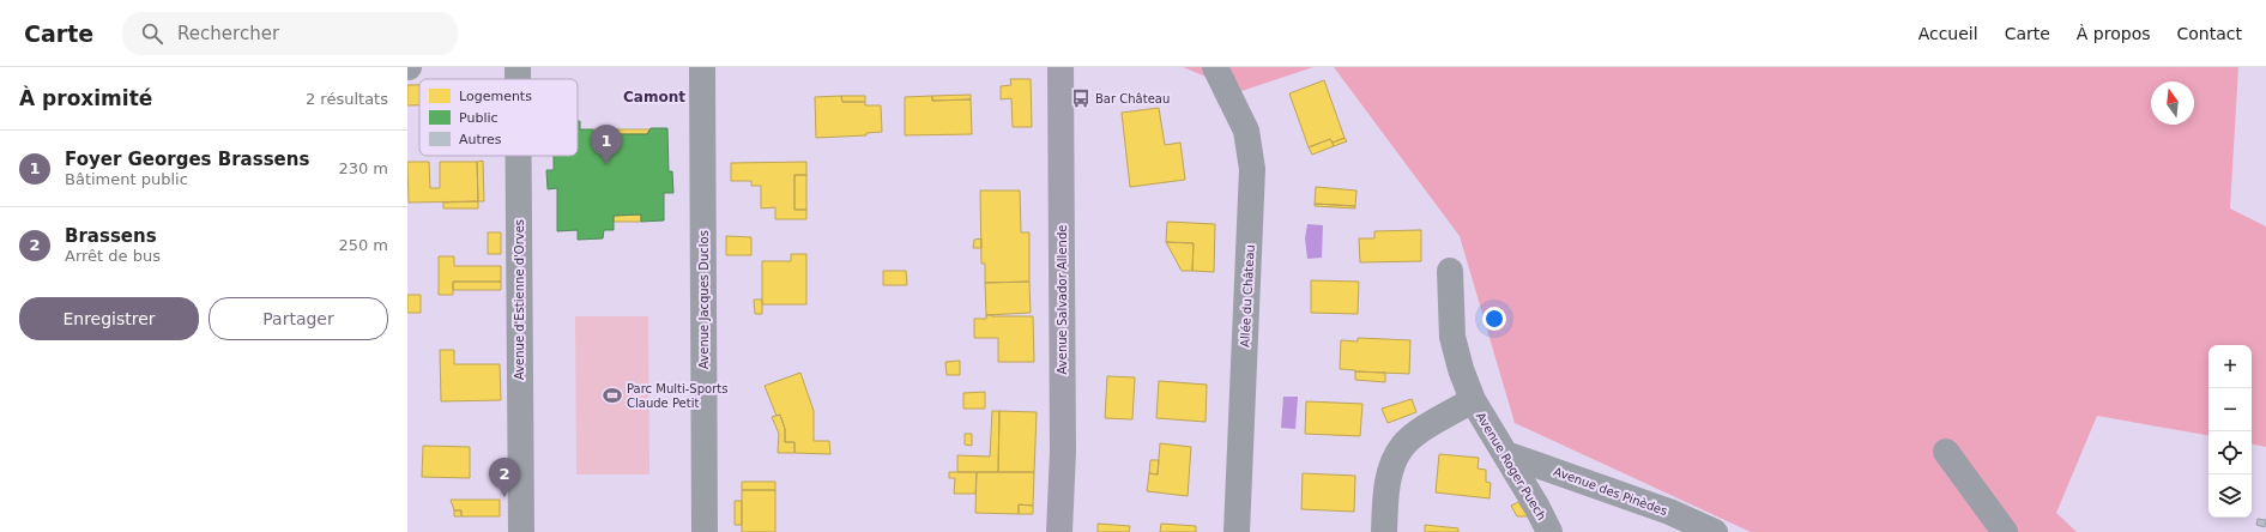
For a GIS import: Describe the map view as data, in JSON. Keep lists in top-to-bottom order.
{
  "streets": {
    "main road": ["Avenue Salvador Allende"],
    "street": [
      "Allée du Château",
      "Avenue d'Estienne d'Orves",
      "Avenue Jacques Duclos",
      "Avenue Roger Puech",
      "Avenue des Pinèdes"
    ]
  },
  "crossings": [
    ["Avenue Roger Puech", "Avenue des Pinèdes"]
  ],
  "districts": ["Camont"],
  "places": {
    "bus stop": ["Bar Château"],
    "sports": ["Parc Multi-Sports Claude Petit"]
  },
  "legend": ["Logements", "Public", "Autres"],
  "north": "top",
  "page": {
    "header": "Carte",
    "search": "Rechercher",
    "nav": [
      "Accueil",
      "Carte",
      "À propos",
      "Contact"
    ],
    "heading": ["À proximité", "2 résultats"],
    "pins": ["1", "2"],
    "list": [
      {
        "mark": "1",
        "name": "Foyer Georges Brassens",
        "note": "Bâtiment public",
        "value": "230 m"
      },
      {
        "mark": "2",
        "name": "Brassens",
        "note": "Arrêt de bus",
        "value": "250 m"
      }
    ],
    "buttons": ["Enregistrer", "Partager"],
    "map_buttons": ["+", "−"]
  }
}
